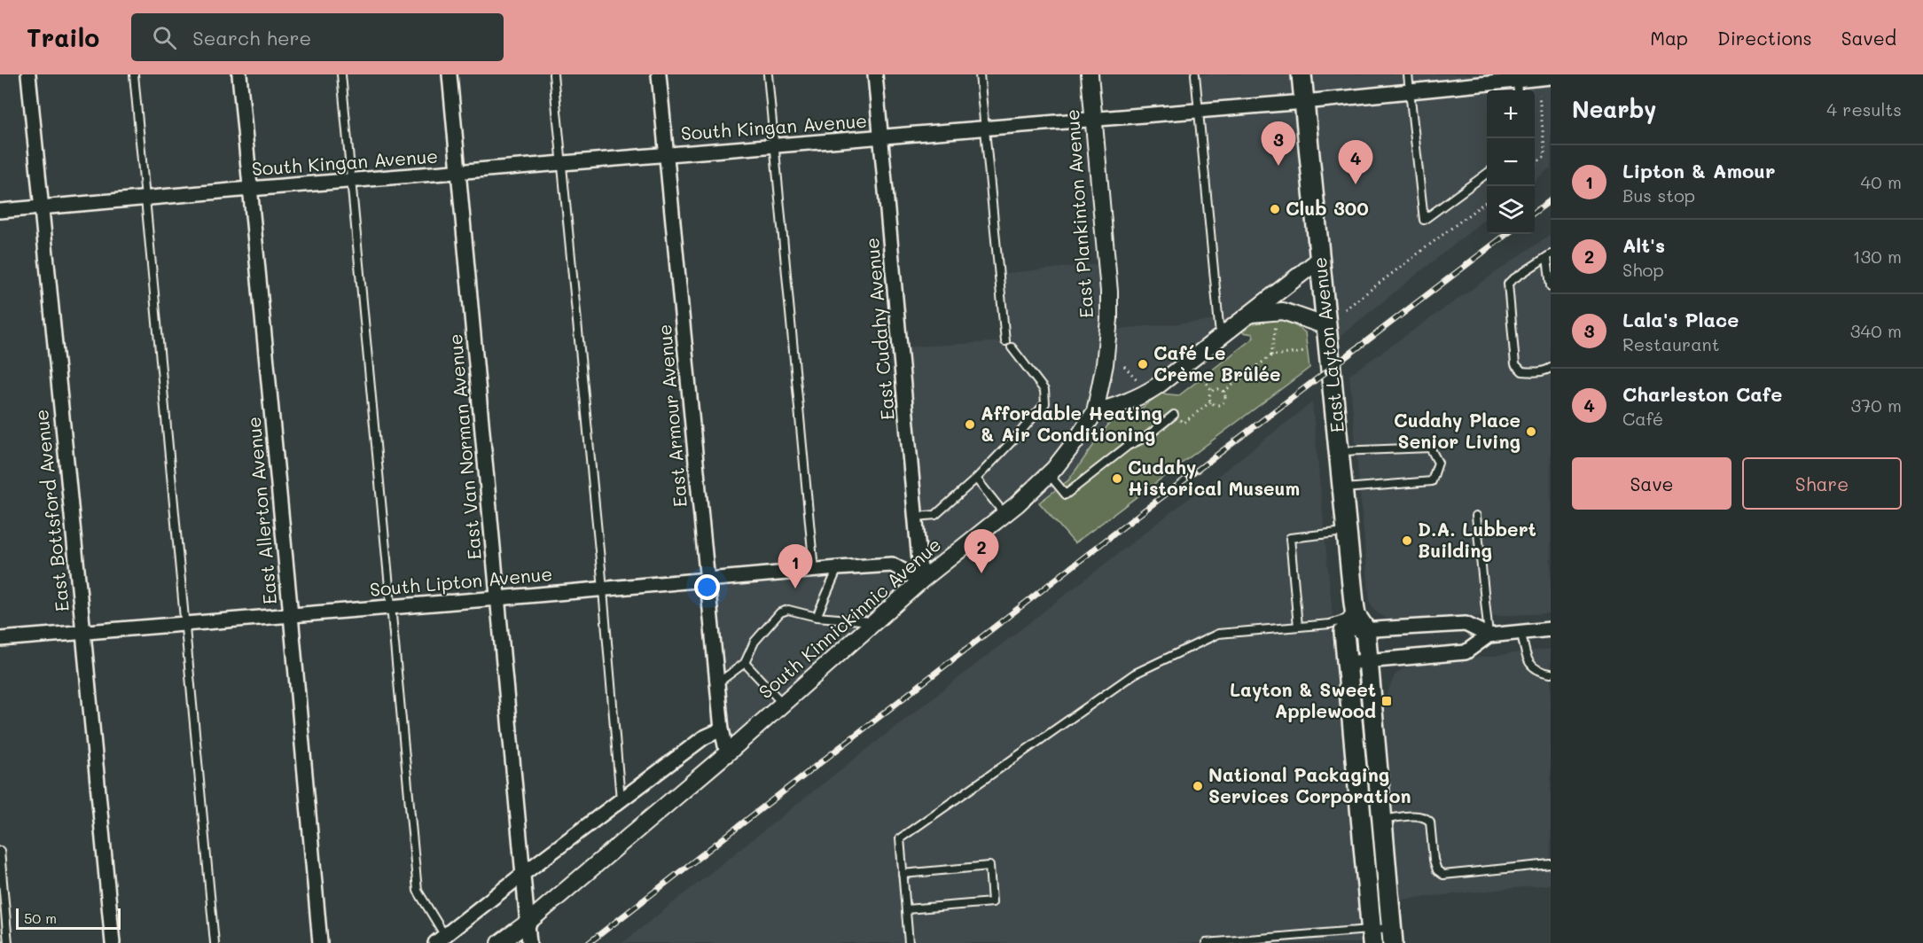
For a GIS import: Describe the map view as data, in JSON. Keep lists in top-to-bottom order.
{
  "streets": {
    "main road": ["East Layton Avenue"],
    "street": [
      "South Kingan Avenue",
      "East Plankinton Avenue",
      "East Cudahy Avenue",
      "East Armour Avenue",
      "East Van Norman Avenue",
      "East Bottsford Avenue",
      "East Allerton Avenue",
      "South Lipton Avenue",
      "South Kinnickinnic Avenue"
    ]
  },
  "crossings": [
    ["South Kingan Avenue", "East Plankinton Avenue"],
    ["South Kingan Avenue", "East Cudahy Avenue"],
    ["South Kingan Avenue", "East Layton Avenue"],
    ["South Kingan Avenue", "East Armour Avenue"],
    ["South Kingan Avenue", "East Van Norman Avenue"],
    ["South Kingan Avenue", "East Bottsford Avenue"],
    ["South Kingan Avenue", "East Allerton Avenue"],
    ["East Plankinton Avenue", "South Kinnickinnic Avenue"],
    ["East Cudahy Avenue", "South Lipton Avenue"],
    ["East Cudahy Avenue", "South Kinnickinnic Avenue"],
    ["East Armour Avenue", "South Lipton Avenue"],
    ["East Armour Avenue", "South Kinnickinnic Avenue"],
    ["East Van Norman Avenue", "South Lipton Avenue"],
    ["East Van Norman Avenue", "South Kinnickinnic Avenue"],
    ["East Bottsford Avenue", "South Lipton Avenue"],
    ["East Allerton Avenue", "South Lipton Avenue"],
    ["South Lipton Avenue", "South Kinnickinnic Avenue"]
  ],
  "places": {
    "other": [
      "Club 300",
      "Café Le Crème Brûlée",
      "Affordable Heating & Air Conditioning",
      "Cudahy Place Senior Living",
      "Cudahy Historical Museum",
      "D.A. Lubbert Building",
      "National Packaging Services Corporation"
    ],
    "transit": ["Layton & Sweet Applewood"]
  },
  "scale_bar": "50 m",
  "page": {
    "header": "Trailo",
    "search": "Search here",
    "nav": ["Map", "Directions", "Saved"],
    "heading": ["Nearby", "4 results"],
    "map_buttons": ["+", "−"],
    "pins": [
      "3",
      "4",
      "2",
      "1"
    ],
    "list": [
      {
        "mark": "1",
        "name": "Lipton & Amour",
        "note": "Bus stop",
        "value": "40 m"
      },
      {
        "mark": "2",
        "name": "Alt's",
        "note": "Shop",
        "value": "130 m"
      },
      {
        "mark": "3",
        "name": "Lala's Place",
        "note": "Restaurant",
        "value": "340 m"
      },
      {
        "mark": "4",
        "name": "Charleston Cafe",
        "note": "Café",
        "value": "370 m"
      }
    ],
    "buttons": ["Save", "Share"],
    "scale": "50 m"
  }
}
